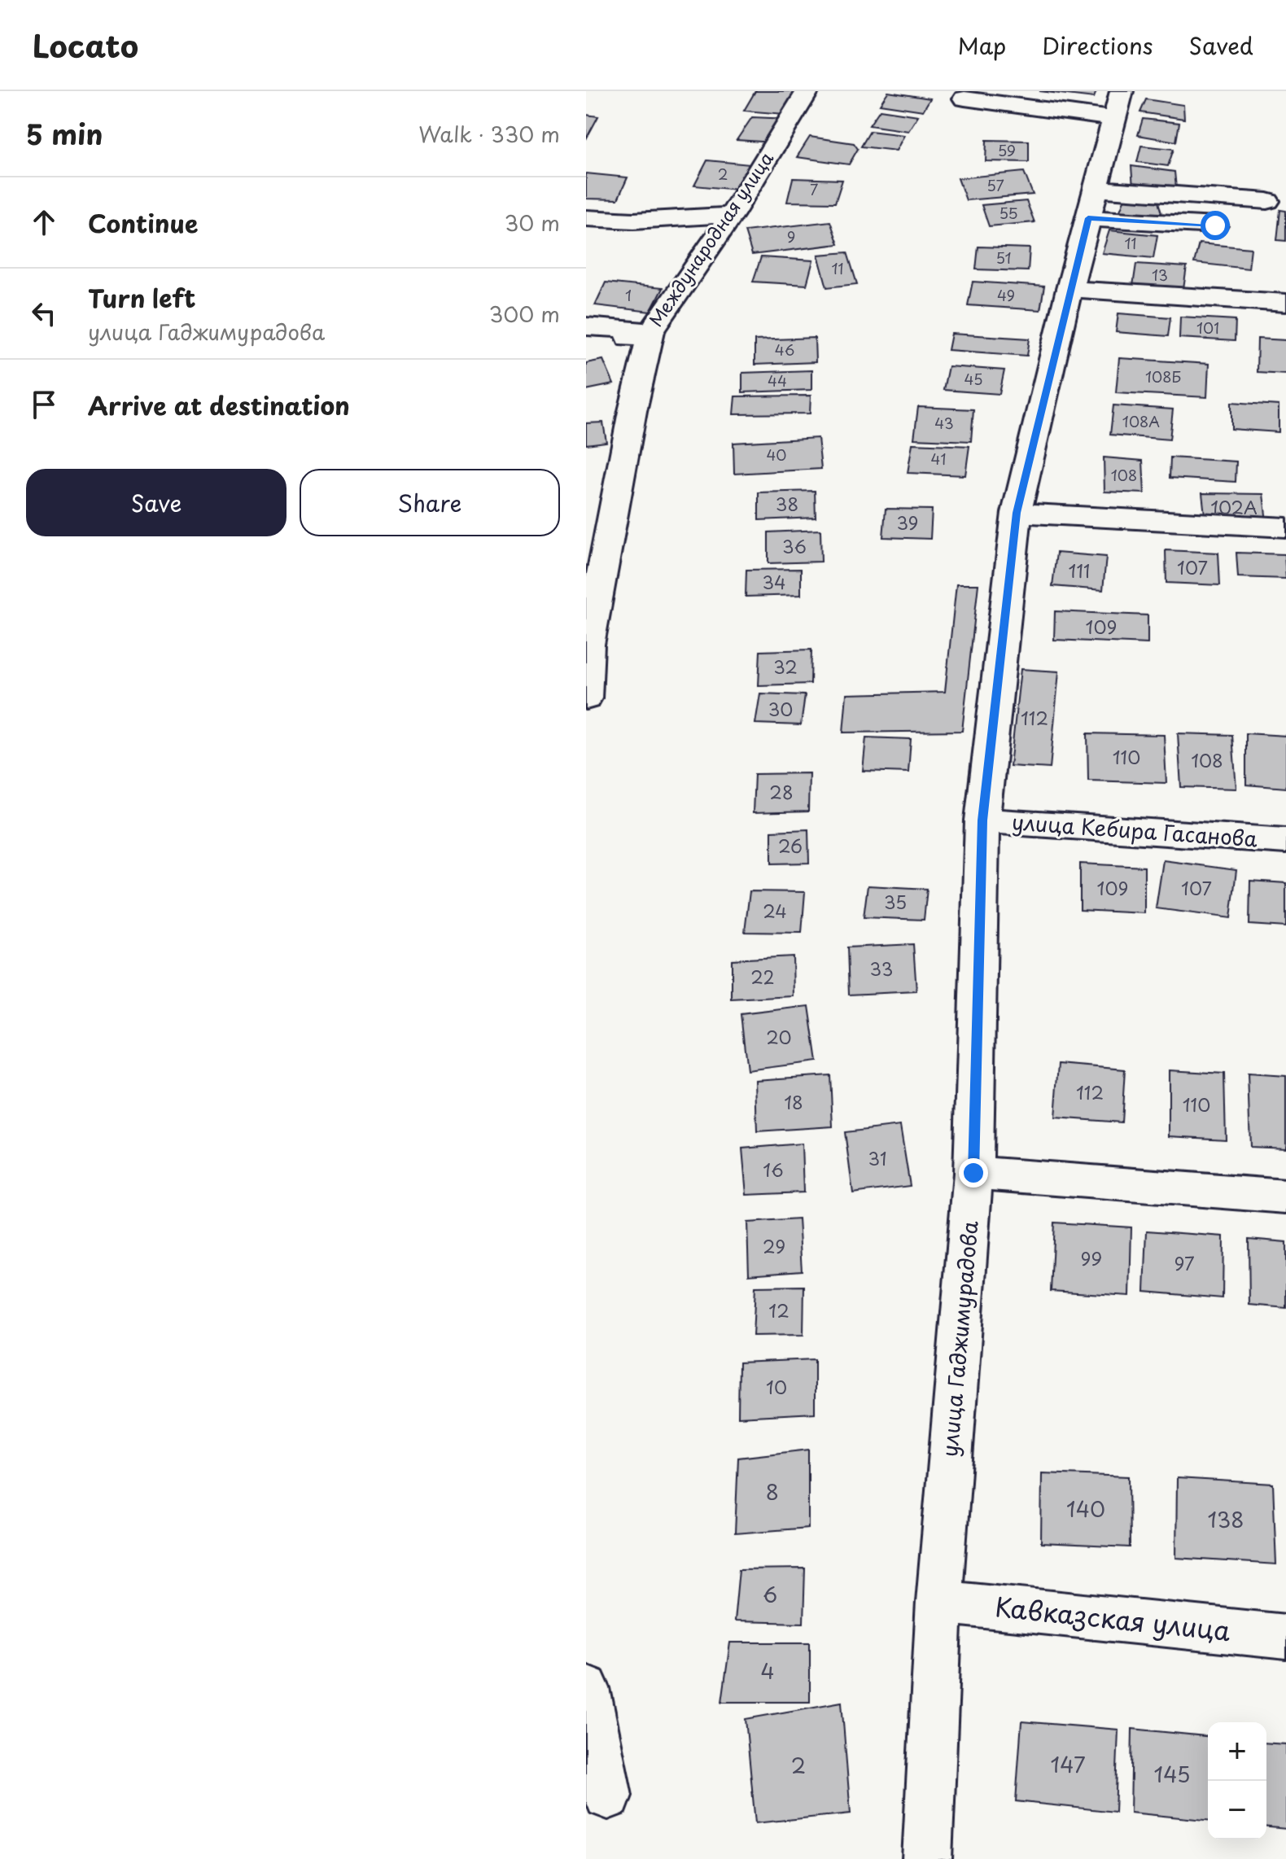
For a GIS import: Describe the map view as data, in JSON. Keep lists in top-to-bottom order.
{
  "streets": {
    "street": [
      "Международная улица",
      "улица Кебира Гасанова",
      "улица Гаджимурадова",
      "Кавказская улица"
    ]
  },
  "crossings": [
    ["улица Кебира Гасанова", "улица Гаджимурадова"],
    ["улица Гаджимурадова", "Кавказская улица"]
  ],
  "house_numbers": [
    "59",
    "2",
    "57",
    "7",
    "55",
    "9",
    "11",
    "51",
    "11",
    "13",
    "1",
    "49",
    "101",
    "46",
    "108Б",
    "45",
    "44",
    "108А",
    "43",
    "40",
    "41",
    "108",
    "38",
    "102А",
    "39",
    "36",
    "107",
    "111",
    "34",
    "109",
    "32",
    "30",
    "112",
    "110",
    "108",
    "28",
    "26",
    "109",
    "107",
    "35",
    "24",
    "33",
    "22",
    "20",
    "112",
    "18",
    "110",
    "31",
    "16",
    "29",
    "99",
    "97",
    "12",
    "10",
    "8",
    "140",
    "138",
    "6",
    "4",
    "147",
    "2",
    "145"
  ],
  "page": {
    "header": "Locato",
    "nav": ["Map", "Directions", "Saved"],
    "heading": ["5 min", "Walk · 330 m"],
    "list": [
      ["Continue", "30 m"],
      ["Turn left", "улица Гаджимурадова", "300 m"],
      "Arrive at destination"
    ],
    "buttons": ["Save", "Share"],
    "map_buttons": ["+", "−"]
  }
}
